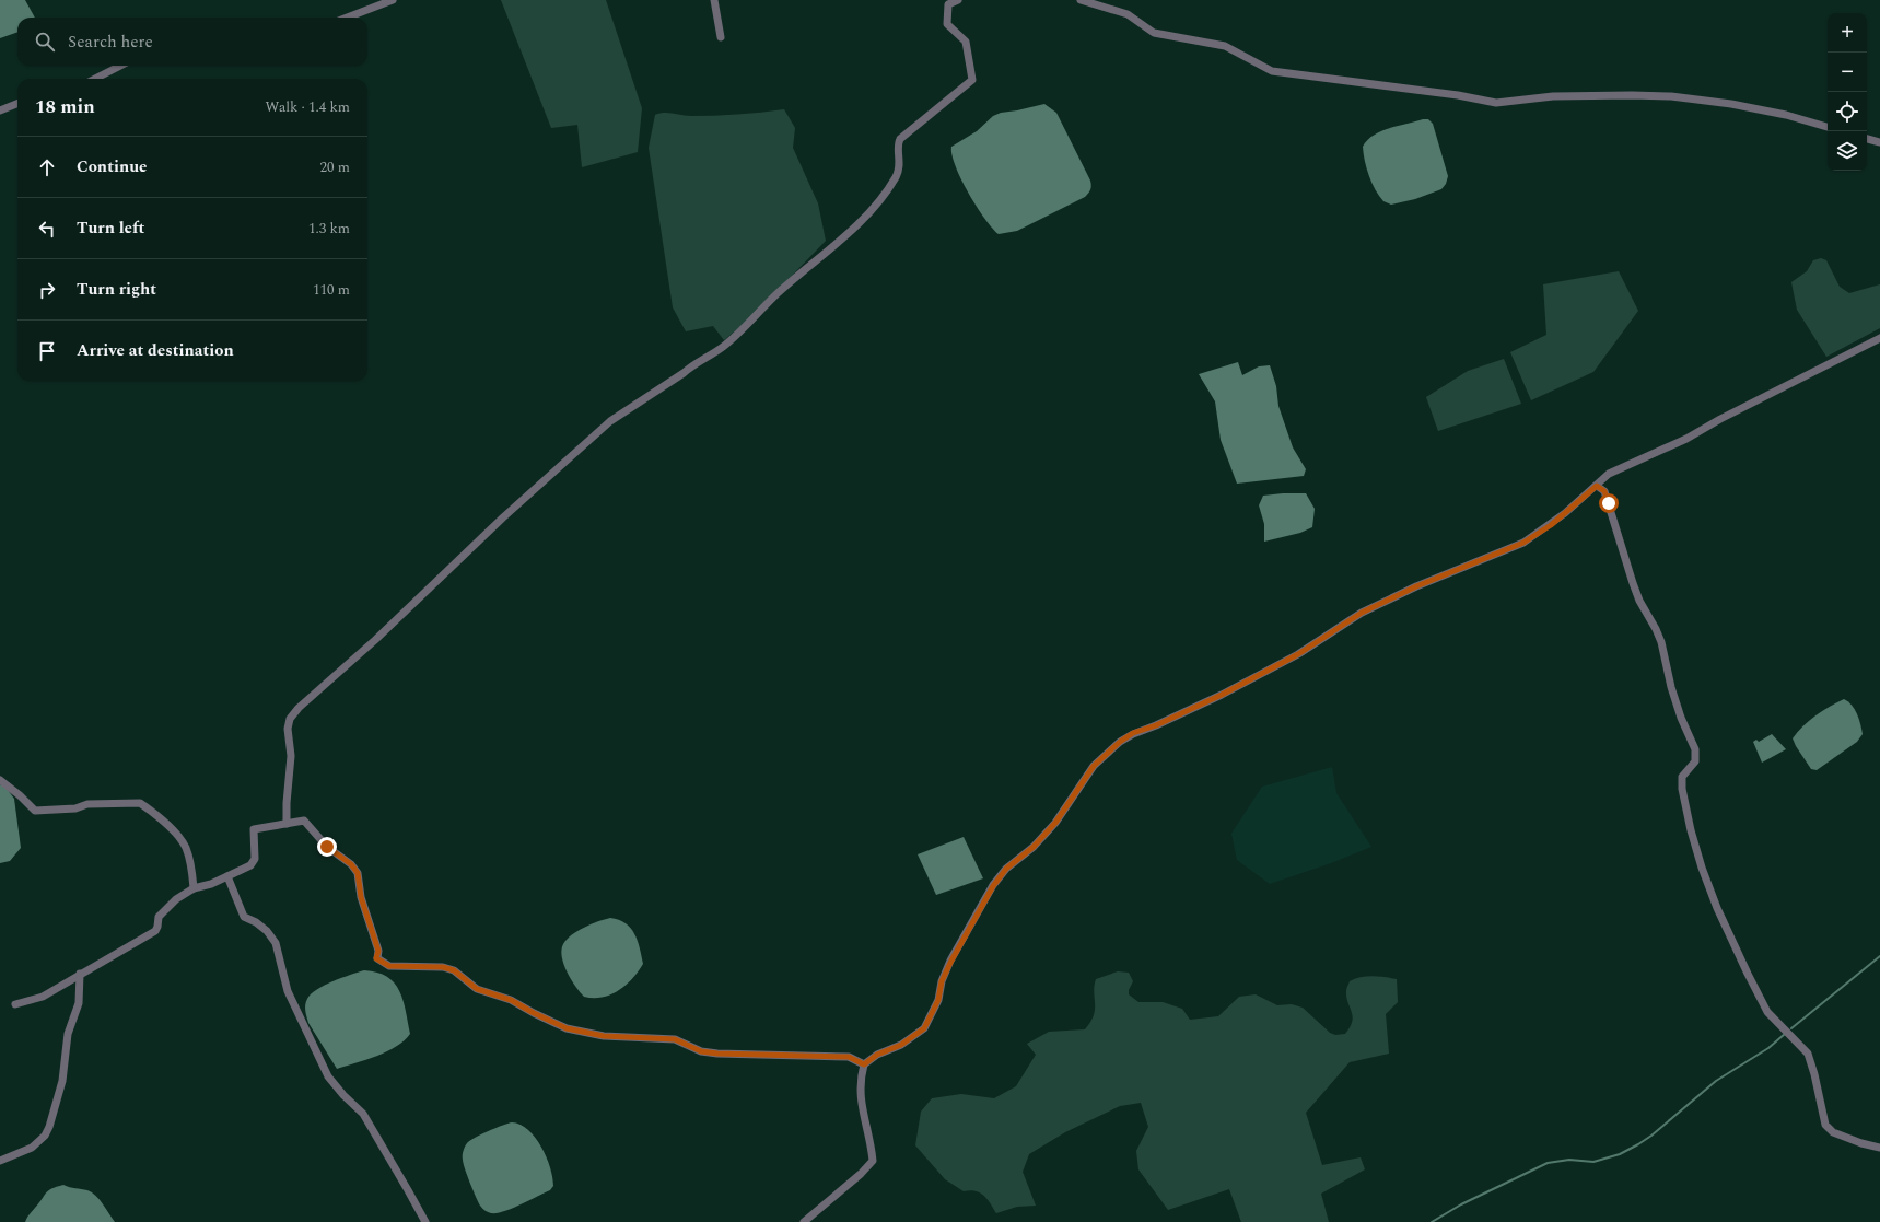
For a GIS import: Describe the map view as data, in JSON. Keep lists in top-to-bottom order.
{
  "page": {
    "map_buttons": ["+", "−"],
    "search": "Search here",
    "heading": ["18 min", "Walk · 1.4 km"],
    "list": [
      ["Continue", "20 m"],
      ["Turn left", "1.3 km"],
      ["Turn right", "110 m"],
      "Arrive at destination"
    ]
  }
}
